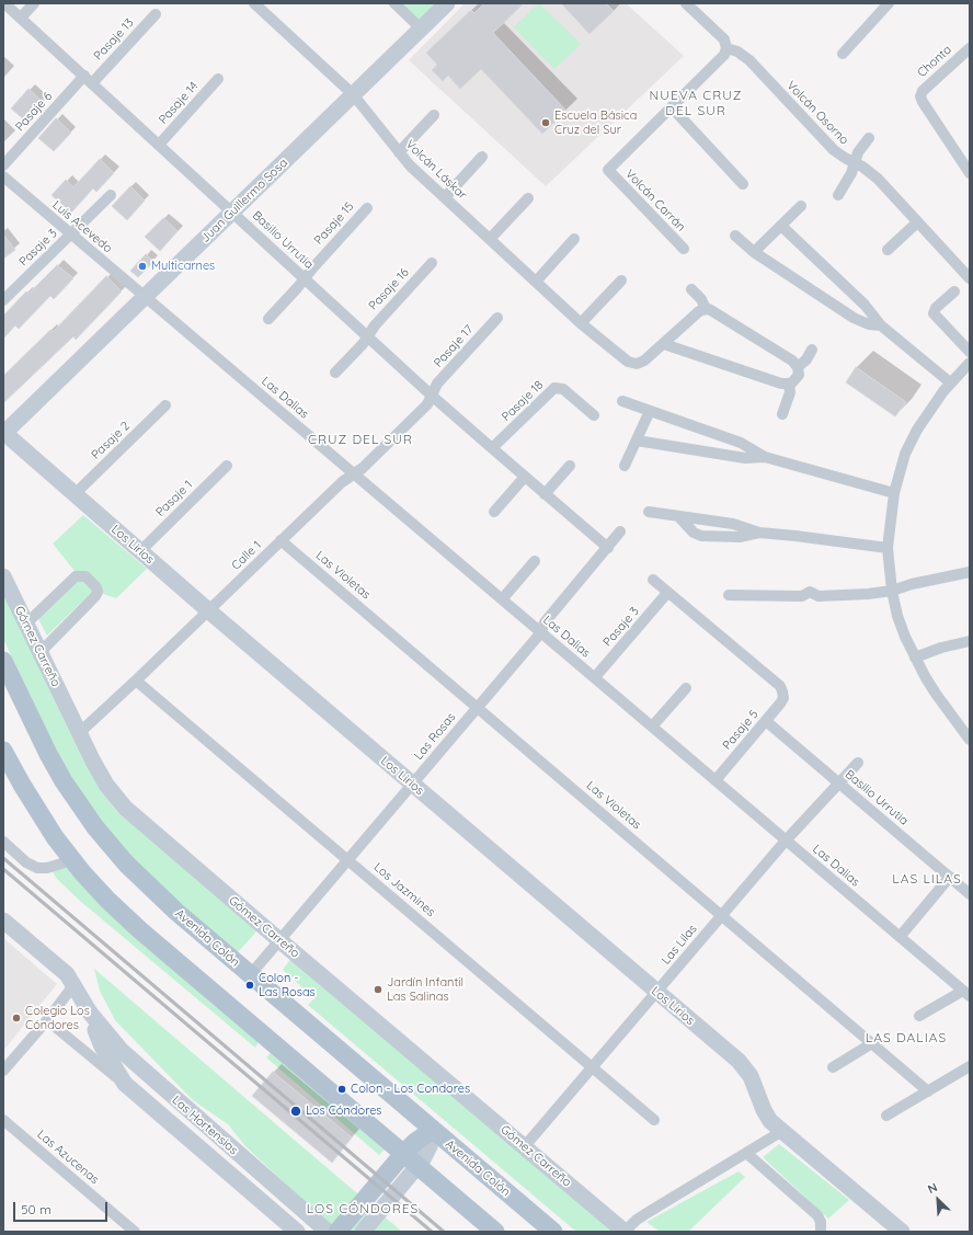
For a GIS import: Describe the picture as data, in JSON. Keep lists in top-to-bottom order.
{
  "streets": {
    "main road": ["Avenida Colón"],
    "street": [
      "Pasaje 13",
      "Chonta",
      "Pasaje 14",
      "Pasaje 6",
      "Volcán Osorno",
      "Volcán Láskar",
      "Juan Guillermo Sosa",
      "Volcán Carrán",
      "Pasaje 15",
      "Luis Acevedo",
      "Basilio Urrutia",
      "Pasaje 3",
      "Pasaje 16",
      "Pasaje 17",
      "Las Dalias",
      "Pasaje 18",
      "Pasaje 2",
      "Pasaje 1",
      "Los Lirios",
      "Calle 1",
      "Las Violetas",
      "Gómez Carreño",
      "Pasaje 5",
      "Las Rosas",
      "Los Jazmines",
      "Las Lilas",
      "Las Hortensias",
      "Las Azucenas"
    ]
  },
  "crossings": [
    ["Pasaje 13", "Pasaje 6"],
    ["Pasaje 13", "Basilio Urrutia"],
    ["Pasaje 14", "Basilio Urrutia"],
    ["Pasaje 6", "Basilio Urrutia"],
    ["Volcán Láskar", "Juan Guillermo Sosa"],
    ["Juan Guillermo Sosa", "Luis Acevedo"],
    ["Juan Guillermo Sosa", "Basilio Urrutia"],
    ["Juan Guillermo Sosa", "Las Dalias"],
    ["Juan Guillermo Sosa", "Los Lirios"],
    ["Pasaje 15", "Basilio Urrutia"],
    ["Luis Acevedo", "Pasaje 3"],
    ["Luis Acevedo", "Las Dalias"],
    ["Basilio Urrutia", "Pasaje 16"],
    ["Basilio Urrutia", "Pasaje 17"],
    ["Basilio Urrutia", "Pasaje 18"],
    ["Basilio Urrutia", "Calle 1"],
    ["Basilio Urrutia", "Pasaje 5"],
    ["Basilio Urrutia", "Las Rosas"],
    ["Basilio Urrutia", "Las Lilas"],
    ["Pasaje 3", "Las Dalias"],
    ["Pasaje 3", "Pasaje 5"],
    ["Pasaje 17", "Calle 1"],
    ["Las Dalias", "Calle 1"],
    ["Las Dalias", "Pasaje 5"],
    ["Las Dalias", "Las Rosas"],
    ["Las Dalias", "Las Lilas"],
    ["Pasaje 2", "Los Lirios"],
    ["Pasaje 1", "Los Lirios"],
    ["Los Lirios", "Calle 1"],
    ["Los Lirios", "Las Rosas"],
    ["Los Lirios", "Las Lilas"],
    ["Calle 1", "Las Violetas"],
    ["Calle 1", "Gómez Carreño"],
    ["Calle 1", "Los Jazmines"],
    ["Las Violetas", "Las Rosas"],
    ["Las Violetas", "Las Lilas"],
    ["Gómez Carreño", "Las Rosas"],
    ["Gómez Carreño", "Las Lilas"],
    ["Las Rosas", "Los Jazmines"],
    ["Las Rosas", "Avenida Colón"],
    ["Los Jazmines", "Las Lilas"]
  ],
  "districts": [
    "NUEVA CRUZ DEL SUR",
    "CRUZ DEL SUR",
    "LAS LILAS",
    "LAS DALIAS",
    "LOS CÓNDORES"
  ],
  "places": [
    "Escuela Básica Cruz del Sur",
    "Multicarnes",
    "Colon - Las Rosas",
    "Jardín Infantil Las Salinas",
    "Colegio Los Cóndores",
    "Colon - Los Condores",
    "Los Cóndores"
  ],
  "scale_bar": "50 m",
  "north": "top left"
}
